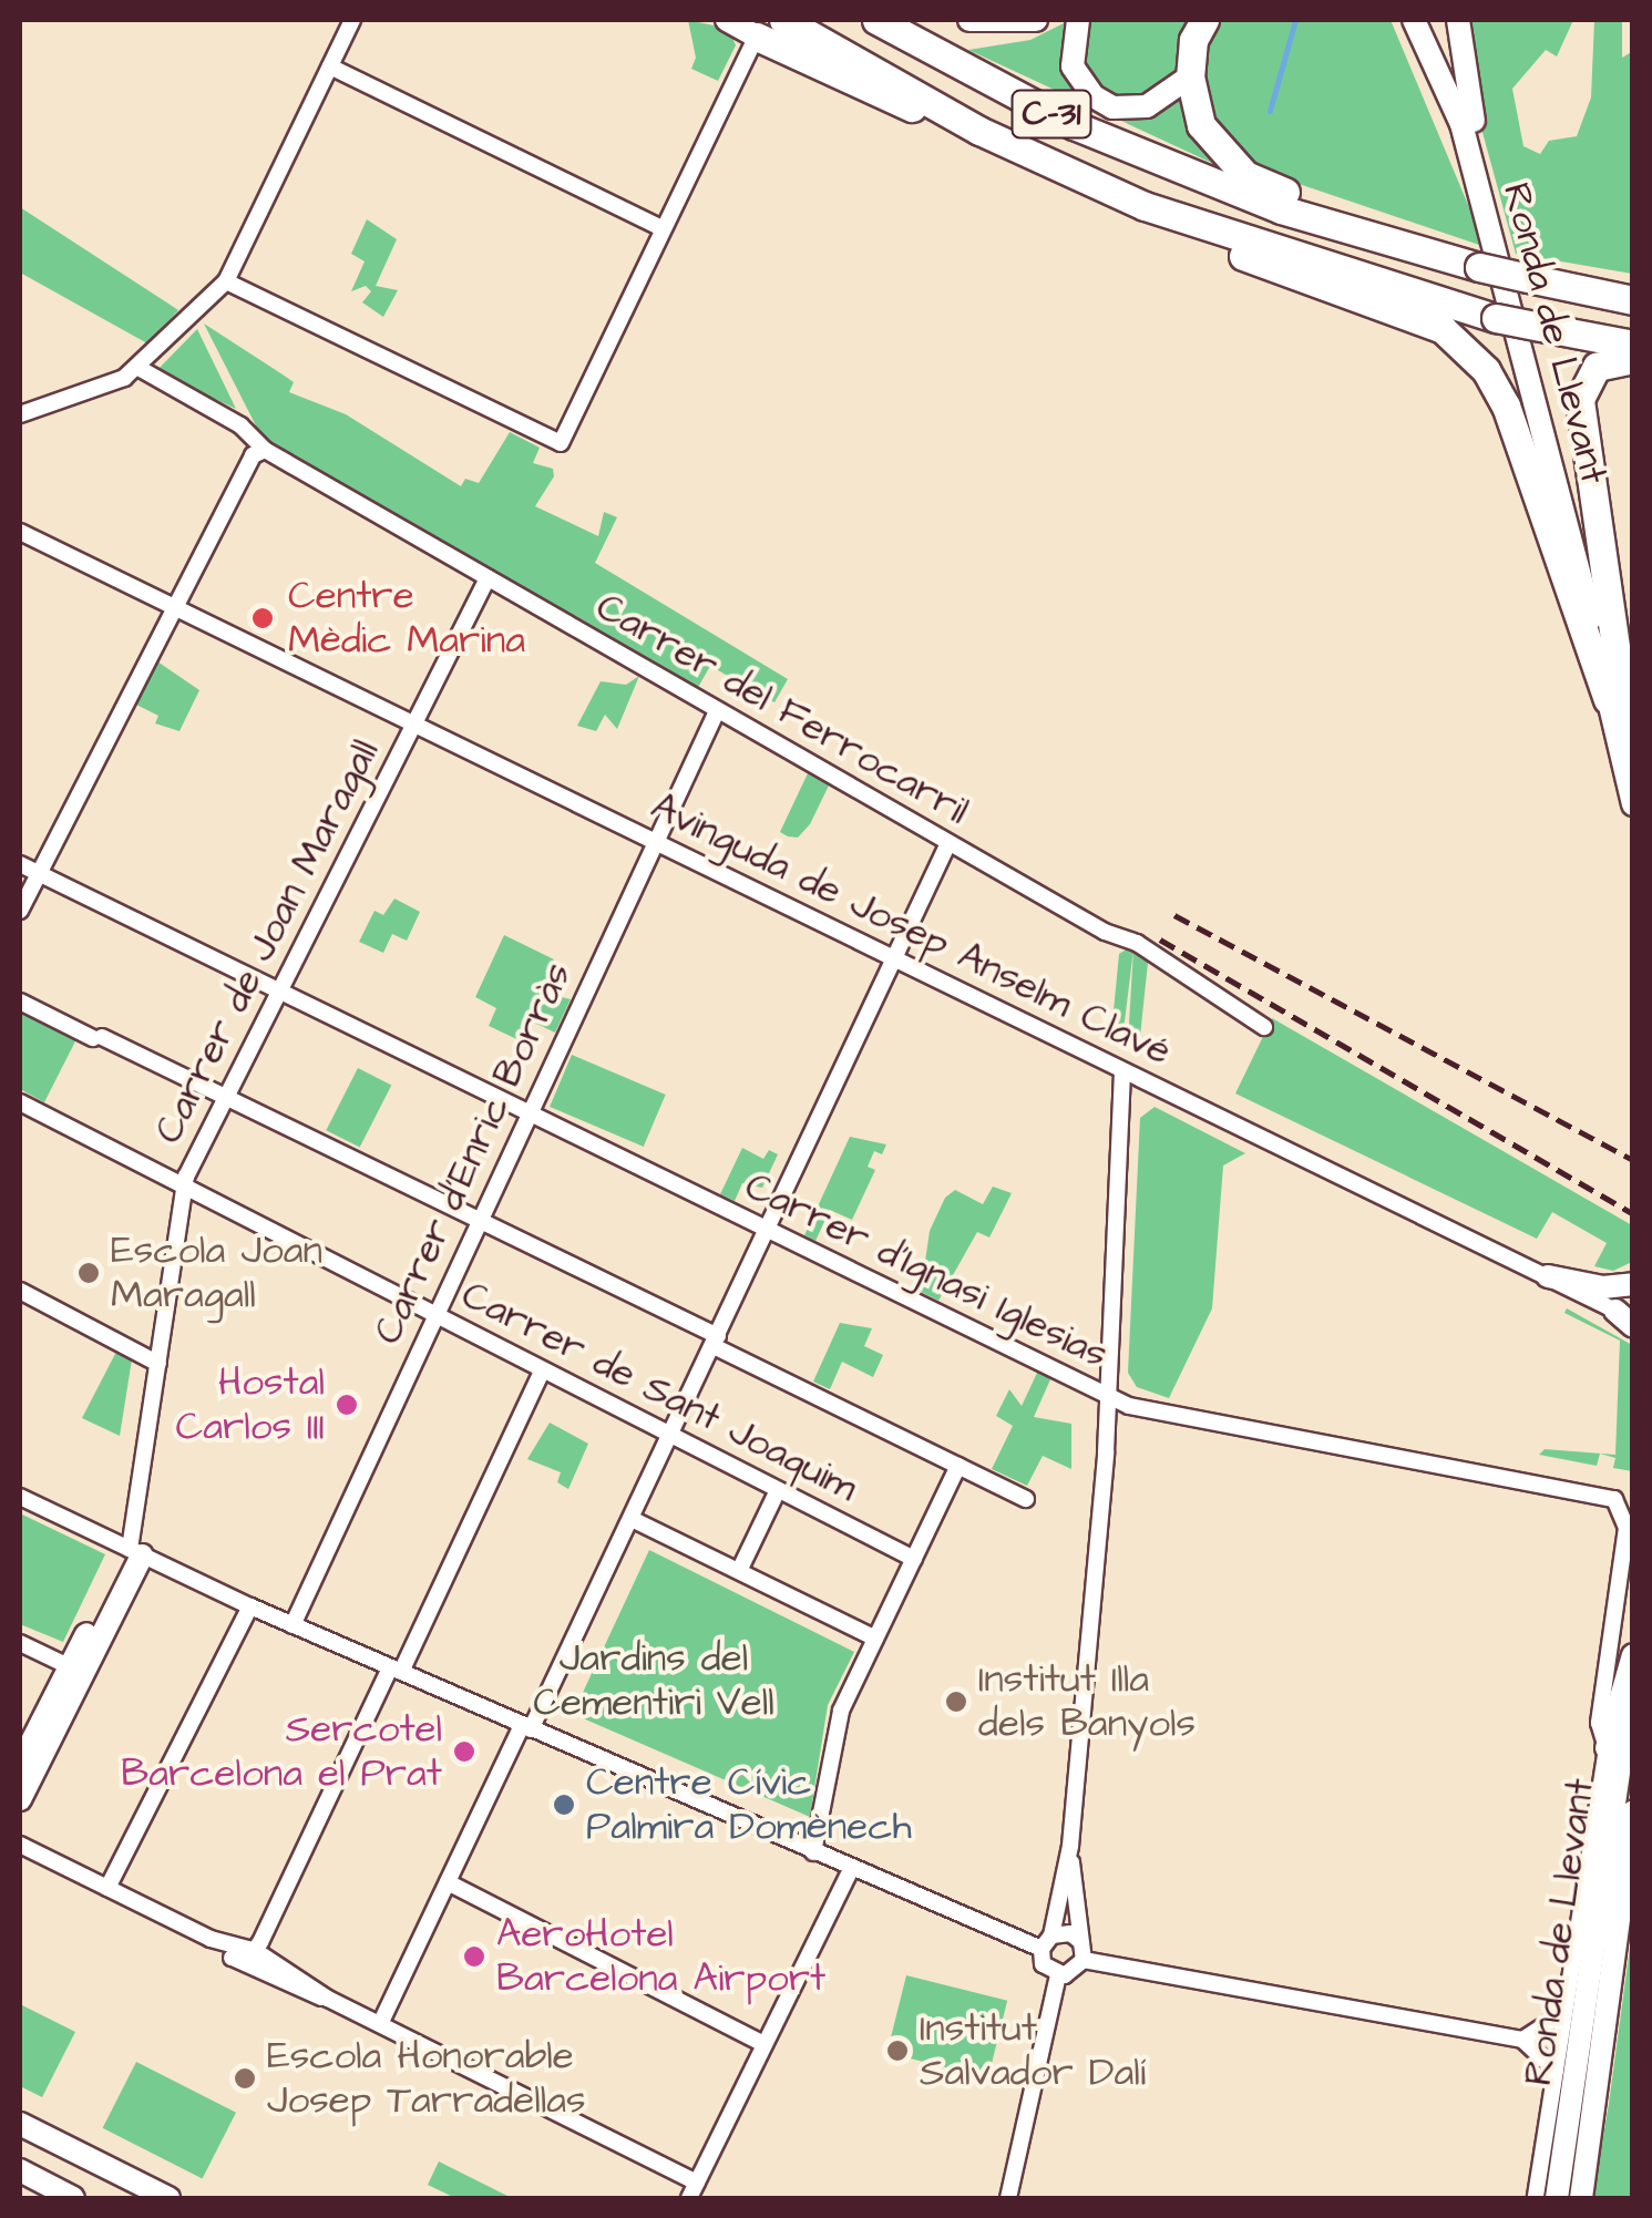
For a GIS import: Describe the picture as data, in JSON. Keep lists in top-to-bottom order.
{
  "streets": {
    "highway": ["C-31"],
    "main road": ["Ronda de Llevant"],
    "street": [
      "Carrer del Ferrocarril",
      "Avinguda de Josep Anselm Clavé",
      "Carrer de Joan Maragall",
      "Carrer d'Enric Borràs",
      "Carrer d'Ignasi Iglesias",
      "Carrer de Sant Joaquim"
    ]
  },
  "crossings": [
    ["Ronda de Llevant", "Carrer d'Ignasi Iglesias"],
    ["Carrer del Ferrocarril", "Carrer de Joan Maragall"],
    ["Carrer del Ferrocarril", "Carrer d'Enric Borràs"],
    ["Avinguda de Josep Anselm Clavé", "Carrer de Joan Maragall"],
    ["Avinguda de Josep Anselm Clavé", "Carrer d'Enric Borràs"],
    ["Carrer de Joan Maragall", "Carrer d'Ignasi Iglesias"],
    ["Carrer de Joan Maragall", "Carrer de Sant Joaquim"],
    ["Carrer d'Enric Borràs", "Carrer d'Ignasi Iglesias"],
    ["Carrer d'Enric Borràs", "Carrer de Sant Joaquim"]
  ],
  "parks": ["Jardins del Cementiri Vell"],
  "places": [
    "Centre Mèdic Marina",
    "Escola Joan Maragall",
    "Hostal Carlos III",
    "Institut Illa dels Banyols",
    "Sercotel Barcelona el Prat",
    "Centre Cívic Palmira Domènech",
    "AeroHotel Barcelona Airport",
    "Institut Salvador Dalí",
    "Escola Honorable Josep Tarradellas"
  ]
}
